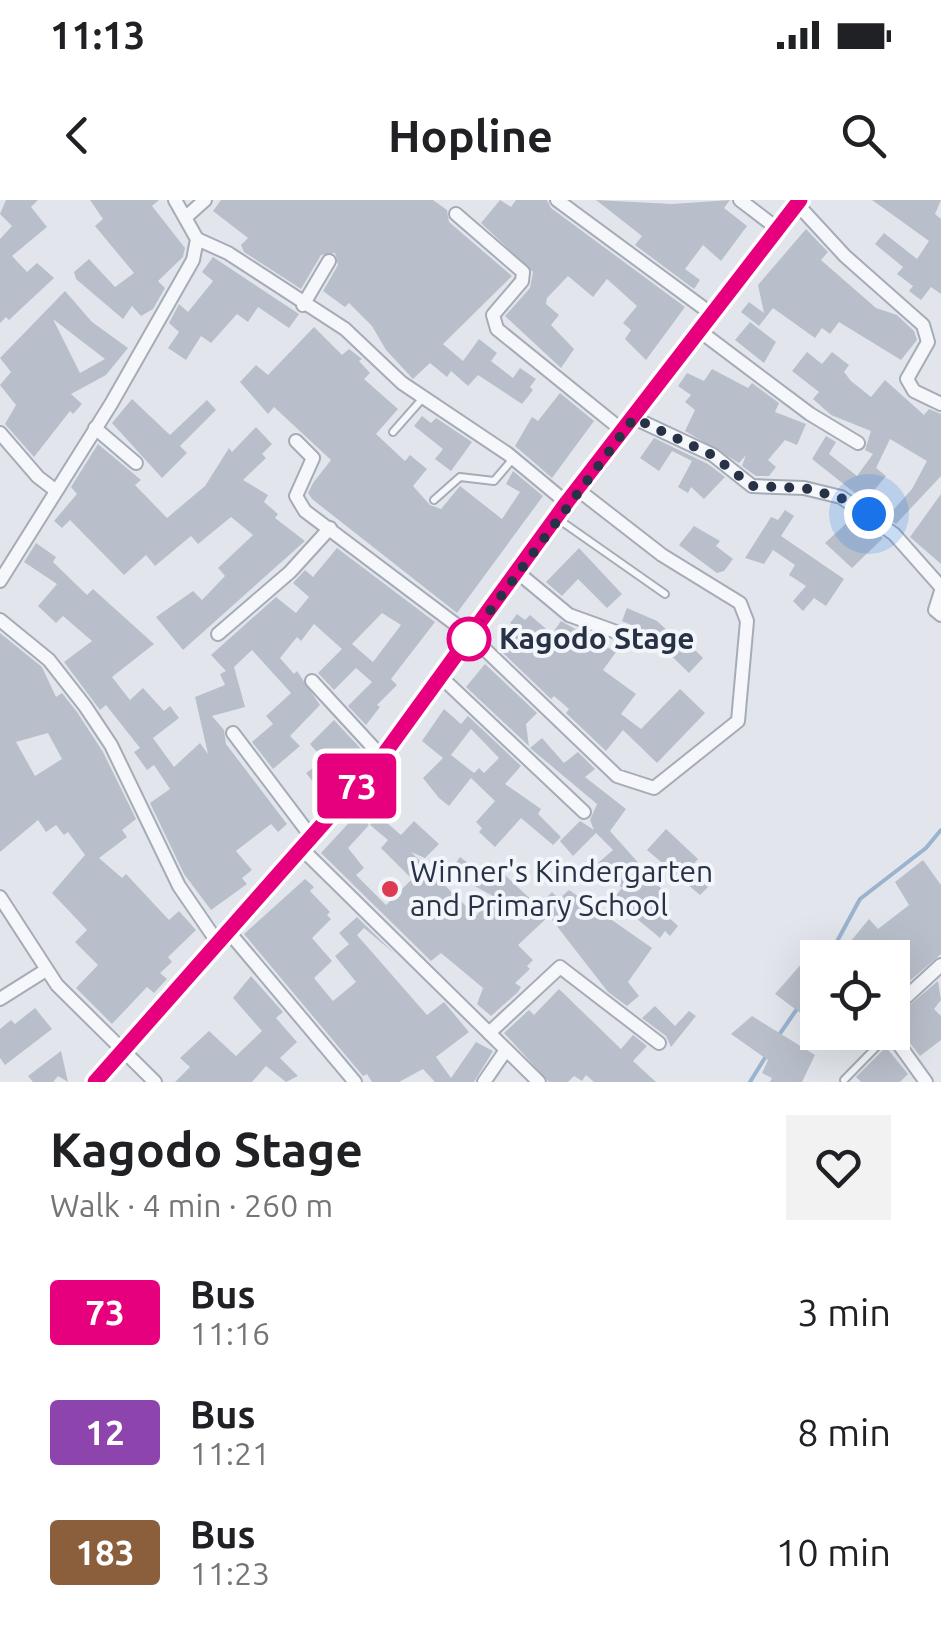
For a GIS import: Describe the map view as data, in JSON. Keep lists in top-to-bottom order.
{
  "places": ["Kagodo Stage", "Winner's Kindergarten and Primary School"],
  "lines": ["bus line 73"],
  "page": {
    "status": "11:13",
    "header": "Hopline",
    "on_map": "73",
    "heading": ["Kagodo Stage", "Walk · 4 min · 260 m"],
    "list": [
      {
        "mark": "73",
        "name": "Bus",
        "note": "11:16",
        "value": "3 min"
      },
      {
        "mark": "12",
        "name": "Bus",
        "note": "11:21",
        "value": "8 min"
      },
      {
        "mark": "183",
        "name": "Bus",
        "note": "11:23",
        "value": "10 min"
      }
    ]
  }
}
